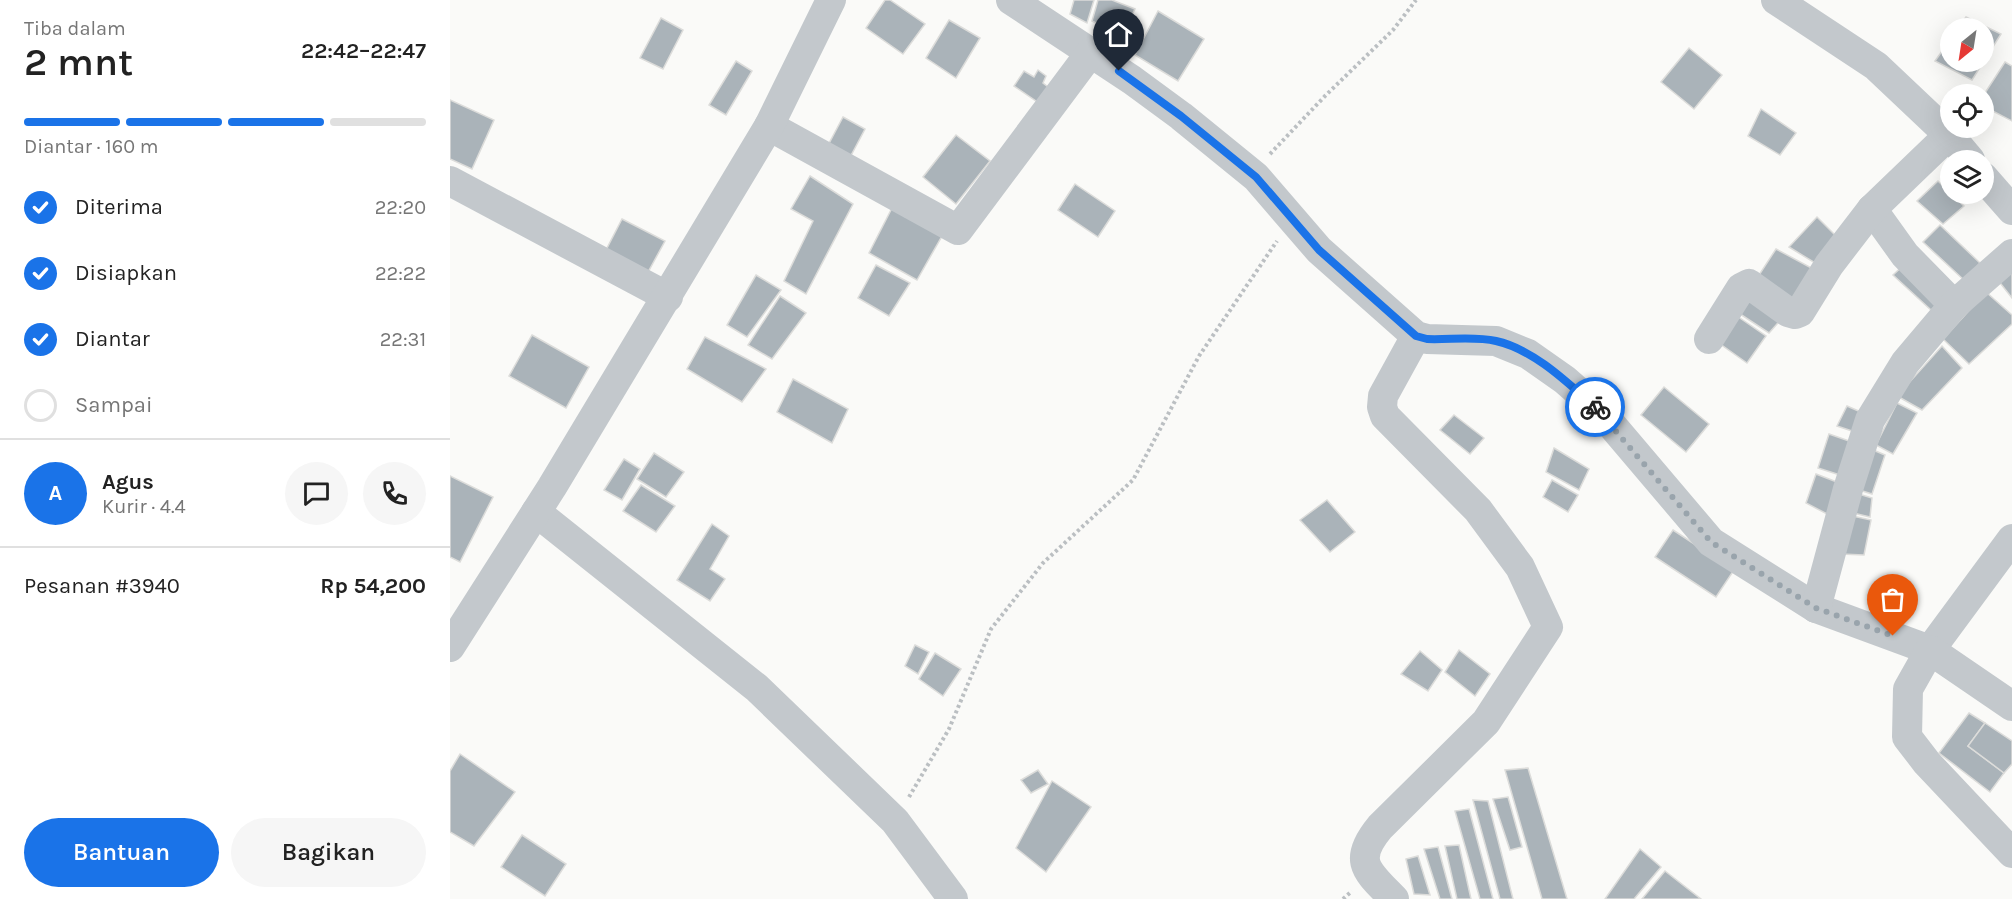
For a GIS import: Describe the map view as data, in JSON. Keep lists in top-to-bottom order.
{
  "north": "bottom left",
  "page": {
    "heading": ["2 mnt", "Tiba dalam", "22:42–22:47"],
    "panel": [
      "Agus",
      "Kurir · 4.4",
      "Pesanan #3940",
      "Rp 54,200"
    ],
    "bar": "Diantar · 160 m",
    "list": [
      ["Diterima", "22:20"],
      ["Disiapkan", "22:22"],
      ["Diantar", "22:31"],
      "Sampai"
    ],
    "round": "A",
    "buttons": ["Bantuan", "Bagikan"]
  }
}
